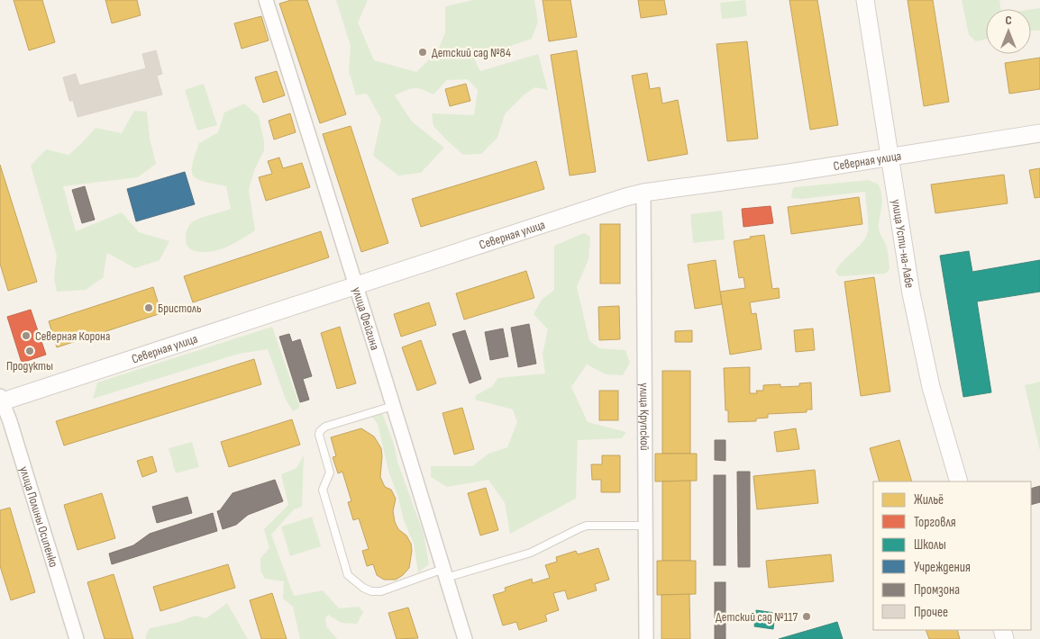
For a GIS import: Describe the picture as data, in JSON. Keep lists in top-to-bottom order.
{
  "streets": {
    "street": [
      "Северная улица",
      "улица Усти-на-Лабе",
      "улица Фейгина",
      "улица Крупской",
      "улица Полины Осипенко"
    ]
  },
  "crossings": [
    ["Северная улица", "улица Усти-на-Лабе"],
    ["Северная улица", "улица Фейгина"],
    ["Северная улица", "улица Крупской"],
    ["Северная улица", "улица Полины Осипенко"]
  ],
  "places": [
    "Детский сад №84",
    "Бристоль",
    "Северная Корона",
    "Продукты",
    "Детский сад №117"
  ],
  "legend": [
    "Жильё",
    "Торговля",
    "Школы",
    "Учреждения",
    "Промзона",
    "Прочее"
  ],
  "north": "top"
}
